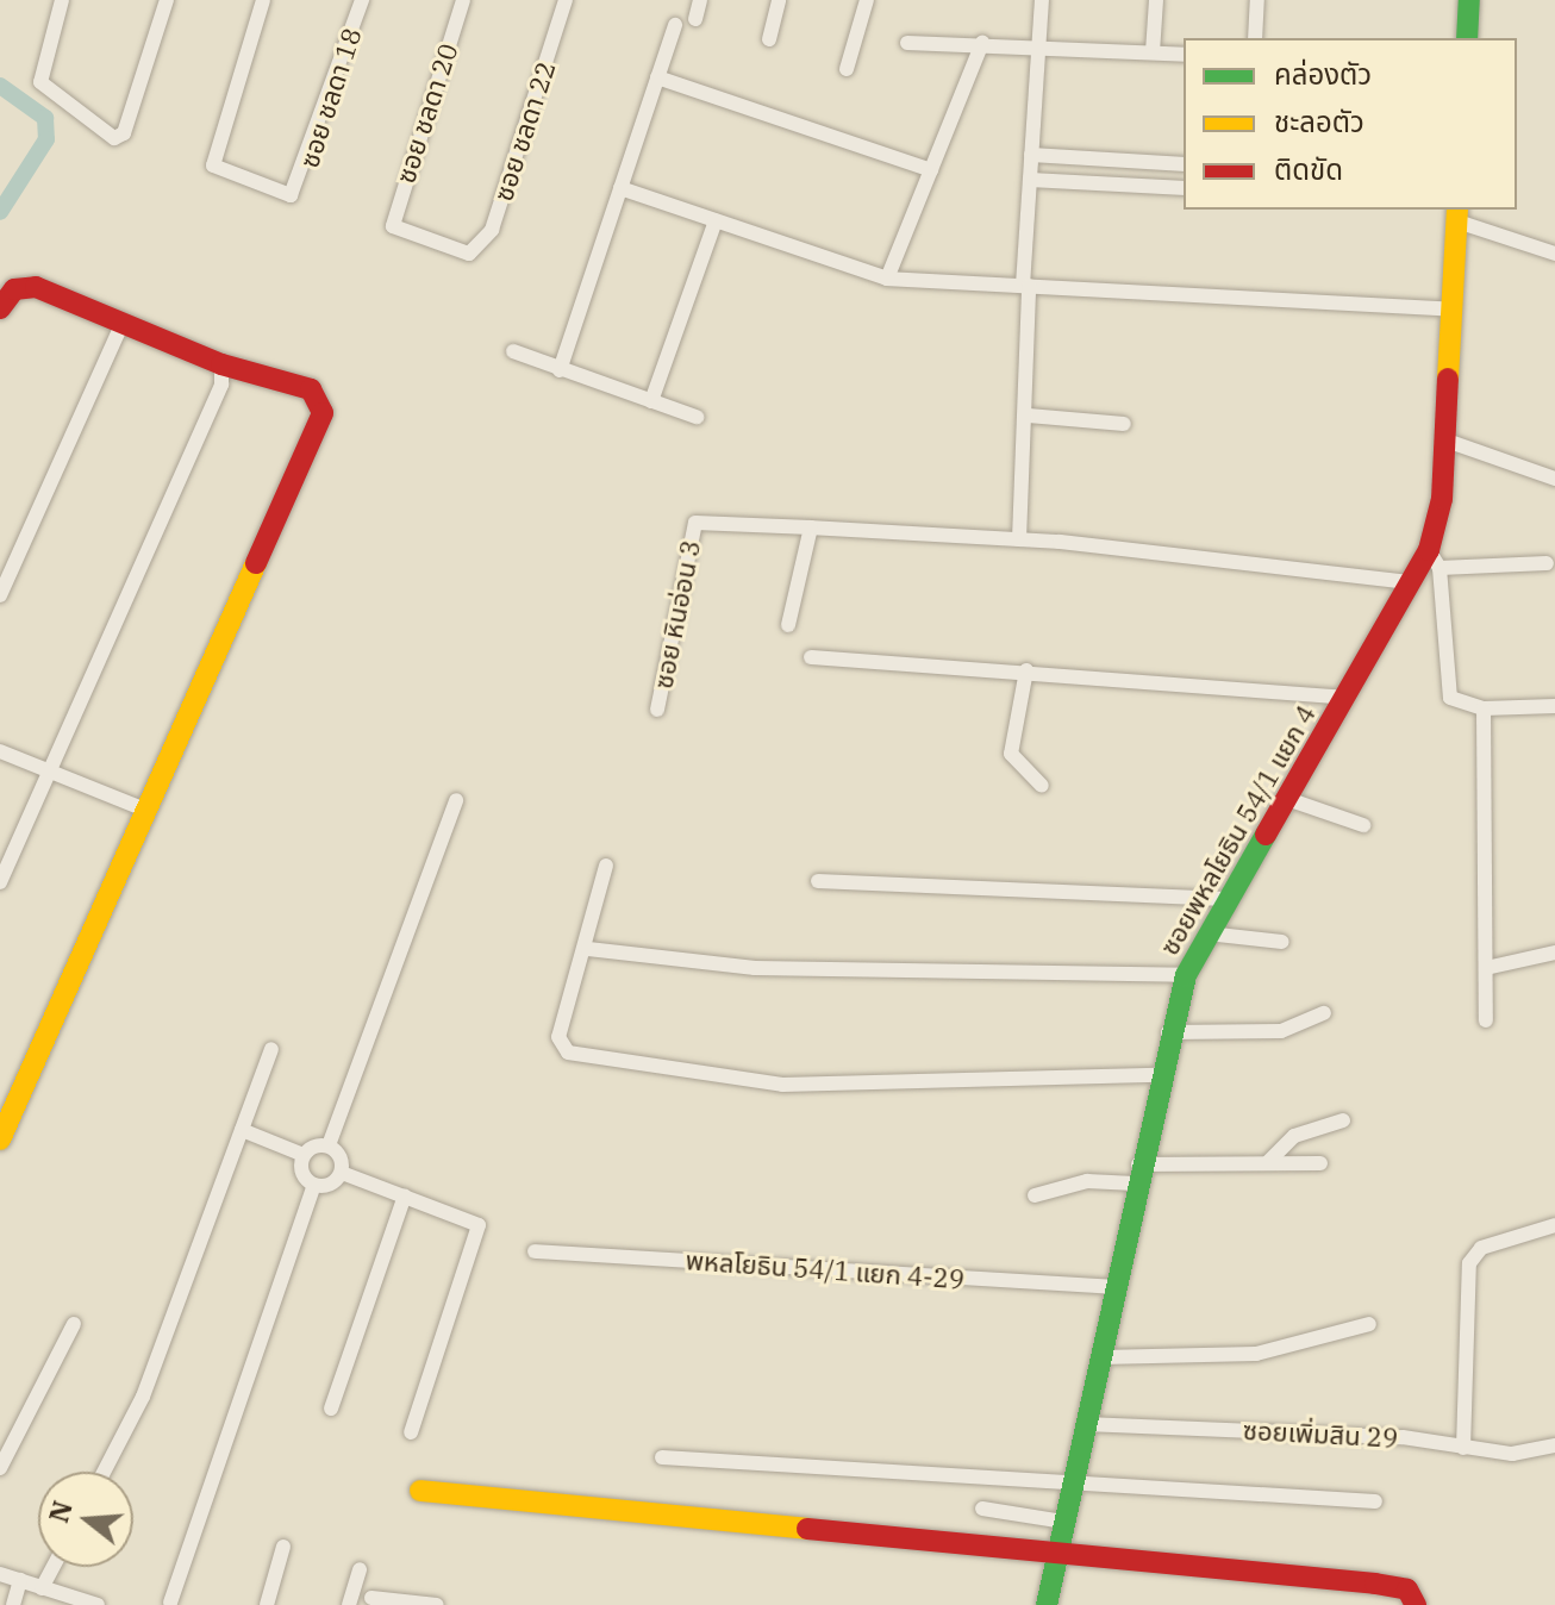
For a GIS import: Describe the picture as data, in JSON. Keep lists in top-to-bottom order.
{
  "streets": {
    "street": [
      "ซอย ชลดา 18",
      "ซอย ชลดา 20",
      "ซอย ชลดา 22",
      "ซอย หินอ่อน 3",
      "ซอยพหลโยธิน 54/1 แยก 4",
      "พหลโยธิน 54/1 แยก 4-29",
      "ซอยเพิ่มสิน 29"
    ]
  },
  "crossings": [
    ["ซอย ชลดา 20", "ซอย ชลดา 22"],
    ["ซอยพหลโยธิน 54/1 แยก 4", "พหลโยธิน 54/1 แยก 4-29"],
    ["ซอยพหลโยธิน 54/1 แยก 4", "ซอยเพิ่มสิน 29"]
  ],
  "legend": ["คล่องตัว", "ชะลอตัว", "ติดขัด"],
  "north": "left"
}
